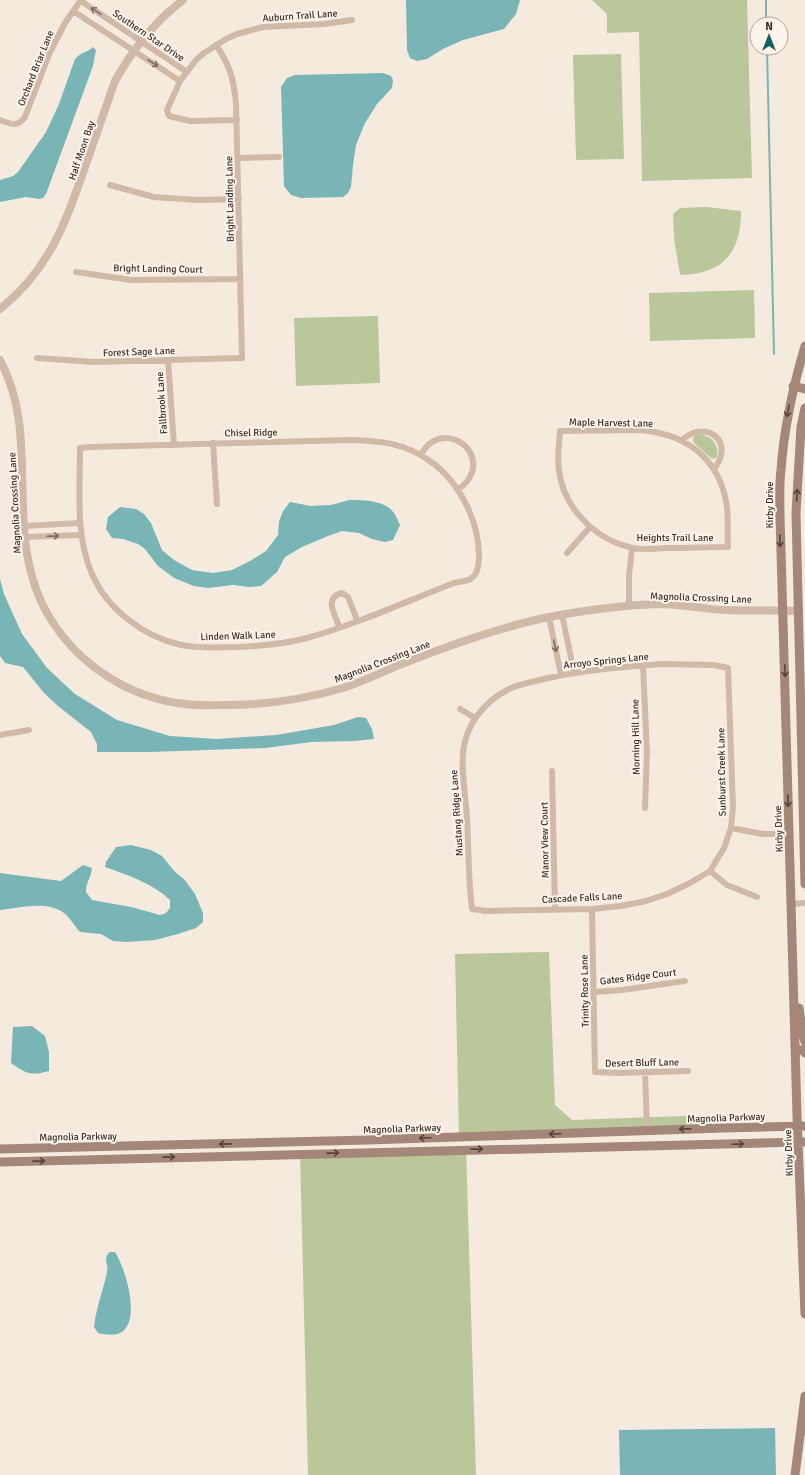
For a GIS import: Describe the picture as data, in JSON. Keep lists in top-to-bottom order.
{
  "streets": {
    "main road": ["Kirby Drive", "Magnolia Parkway"],
    "street": [
      "Auburn Trail Lane",
      "Southern Star Drive",
      "Orchard Briar Lane",
      "Half Moon Bay",
      "Bright Landing Lane",
      "Bright Landing Court",
      "Forest Sage Lane",
      "Fallbrook Lane",
      "Maple Harvest Lane",
      "Chisel Ridge",
      "Magnolia Crossing Lane",
      "Heights Trail Lane",
      "Linden Walk Lane",
      "Arroyo Springs Lane",
      "Morning Hill Lane",
      "Sunburst Creek Lane",
      "Mustang Ridge Lane",
      "Manor View Court",
      "Cascade Falls Lane",
      "Gates Ridge Court",
      "Trinity Rose Lane",
      "Desert Bluff Lane"
    ]
  },
  "crossings": [
    ["Auburn Trail Lane", "Southern Star Drive"],
    ["Auburn Trail Lane", "Bright Landing Lane"],
    ["Southern Star Drive", "Orchard Briar Lane"],
    ["Southern Star Drive", "Half Moon Bay"],
    ["Bright Landing Lane", "Bright Landing Court"],
    ["Bright Landing Lane", "Forest Sage Lane"],
    ["Forest Sage Lane", "Fallbrook Lane"],
    ["Fallbrook Lane", "Chisel Ridge"],
    ["Maple Harvest Lane", "Heights Trail Lane"],
    ["Chisel Ridge", "Linden Walk Lane"],
    ["Magnolia Crossing Lane", "Kirby Drive"],
    ["Kirby Drive", "Magnolia Parkway"],
    ["Arroyo Springs Lane", "Morning Hill Lane"],
    ["Arroyo Springs Lane", "Sunburst Creek Lane"],
    ["Arroyo Springs Lane", "Mustang Ridge Lane"],
    ["Sunburst Creek Lane", "Cascade Falls Lane"],
    ["Mustang Ridge Lane", "Cascade Falls Lane"],
    ["Manor View Court", "Cascade Falls Lane"],
    ["Cascade Falls Lane", "Trinity Rose Lane"],
    ["Gates Ridge Court", "Trinity Rose Lane"],
    ["Trinity Rose Lane", "Desert Bluff Lane"]
  ],
  "north": "top"
}
